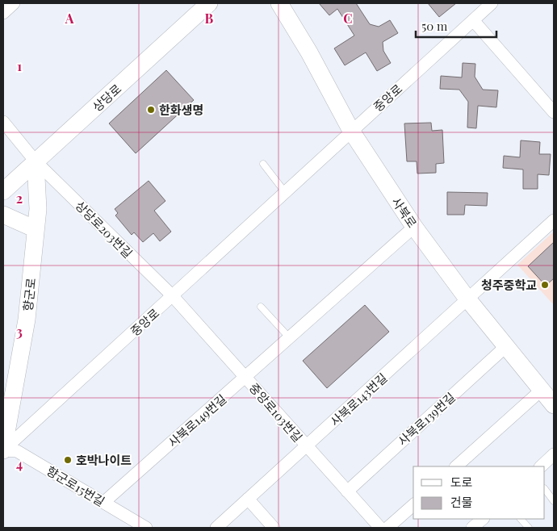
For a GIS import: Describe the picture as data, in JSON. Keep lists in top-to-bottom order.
{
  "streets": {
    "street": [
      "상당로",
      "중앙로",
      "사북로",
      "상당로203번길",
      "향군로",
      "사북로143번길",
      "중앙로103번길",
      "사북로139번길",
      "사북로149번길",
      "향군로15번길"
    ]
  },
  "crossings": [
    ["상당로", "상당로203번길"],
    ["상당로", "향군로"],
    ["중앙로", "사북로"],
    ["중앙로", "상당로203번길"],
    ["중앙로", "향군로"],
    ["중앙로", "중앙로103번길"],
    ["중앙로", "향군로15번길"],
    ["사북로", "사북로143번길"],
    ["사북로", "사북로139번길"],
    ["사북로", "사북로149번길"],
    ["상당로203번길", "향군로"],
    ["상당로203번길", "중앙로103번길"],
    ["향군로", "향군로15번길"],
    ["사북로143번길", "중앙로103번길"],
    ["중앙로103번길", "사북로139번길"],
    ["중앙로103번길", "사북로149번길"],
    ["사북로149번길", "향군로15번길"]
  ],
  "places": ["한화생명", "청주중학교", "호박나이트"],
  "legend": ["도로", "건물"],
  "scale_bar": "50 m",
  "grid": {
    "columns": ["A", "B", "C"],
    "rows": [
      "1",
      "2",
      "3",
      "4"
    ]
  }
}
